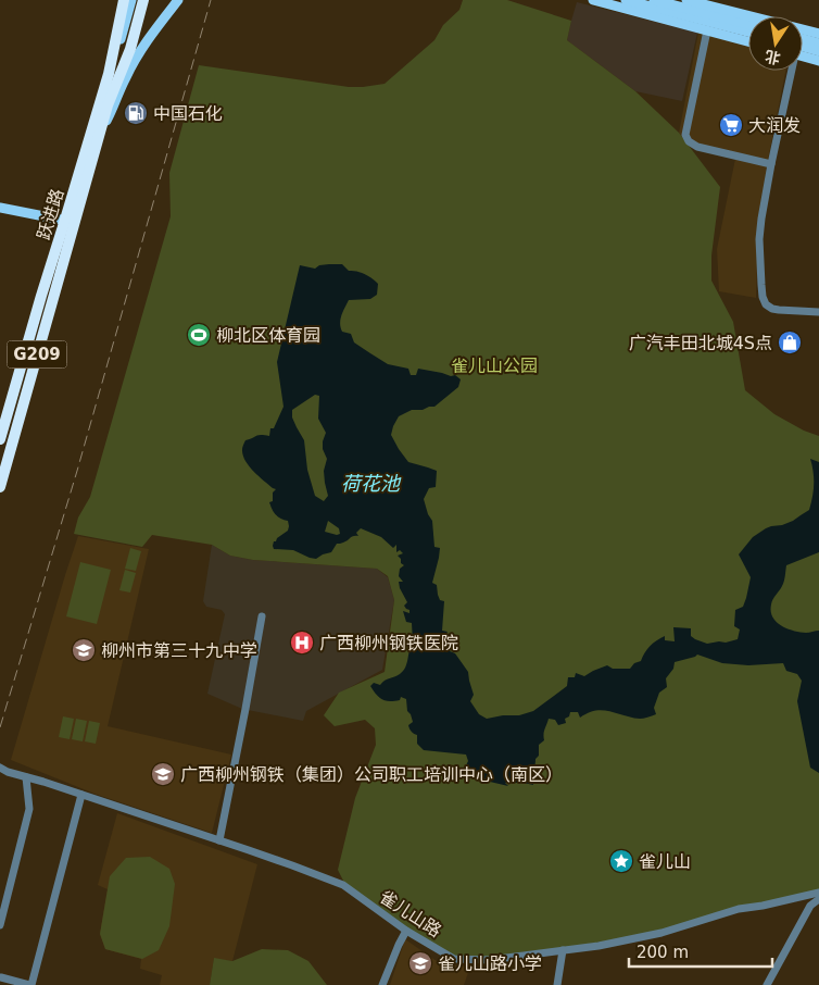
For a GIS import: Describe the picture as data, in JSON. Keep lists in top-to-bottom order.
{
  "streets": {
    "highway": ["跃进路", "G209"],
    "street": ["雀儿山路"]
  },
  "crossings": [
    ["跃进路", "G209"]
  ],
  "water": ["荷花池"],
  "parks": ["雀儿山公园"],
  "places": {
    "fuel station": ["中国石化"],
    "supermarket": ["大润发"],
    "sports": ["柳北区体育园"],
    "shop": ["广汽丰田北城4S点"],
    "hospital": ["广西柳州钢铁医院"],
    "school or university": ["柳州市第三十九中学", "广西柳州钢铁（集团）公司职工培训中心（南区）", "雀儿山路小学"],
    "place": ["雀儿山"]
  },
  "scale_bar": "200 m",
  "north": "bottom"
}
